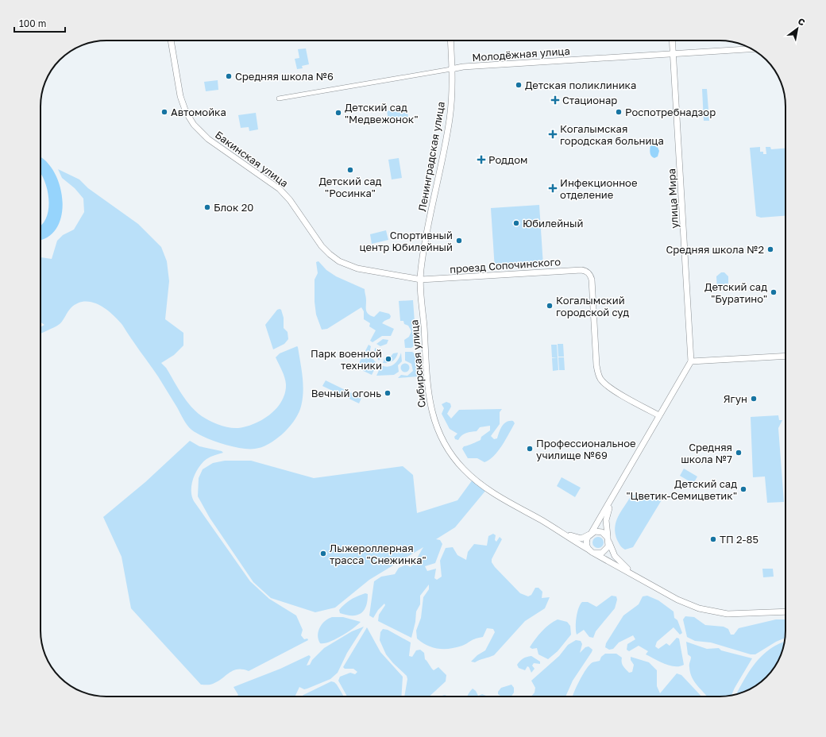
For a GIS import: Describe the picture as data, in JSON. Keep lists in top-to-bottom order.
{
  "streets": {
    "street": [
      "Молодёжная улица",
      "Ленинградская улица",
      "Бакинская улица",
      "улица Мира",
      "проезд Сопочинского",
      "Сибирская улица"
    ]
  },
  "crossings": [
    ["Молодёжная улица", "Ленинградская улица"],
    ["Молодёжная улица", "улица Мира"],
    ["Ленинградская улица", "Бакинская улица"],
    ["Ленинградская улица", "проезд Сопочинского"],
    ["Ленинградская улица", "Сибирская улица"],
    ["Бакинская улица", "проезд Сопочинского"],
    ["Бакинская улица", "Сибирская улица"],
    ["проезд Сопочинского", "Сибирская улица"]
  ],
  "places": {
    "other": [
      "Средняя школа №6",
      "Детская поликлиника",
      "Автомойка",
      "Роспотребнадзор",
      "Детский сад \"Медвежонок\"",
      "Детский сад \"Росинка\"",
      "Блок 20",
      "Юбилейный",
      "Спортивный центр Юбилейный",
      "Средняя школа №2",
      "Детский сад \"Буратино\"",
      "Когалымский городской суд",
      "Парк военной техники",
      "Вечный огонь",
      "Ягун",
      "Профессиональное училище №69",
      "Средняя школа №7",
      "Детский сад \"Цветик-Семицветик\"",
      "ТП 2-85",
      "Лыжероллерная трасса \"Снежинка\""
    ],
    "health": [
      "Стационар",
      "Когалымская городская больница",
      "Роддом",
      "Инфекционное отделение"
    ]
  },
  "scale_bar": "100 m",
  "north": "top right"
}
